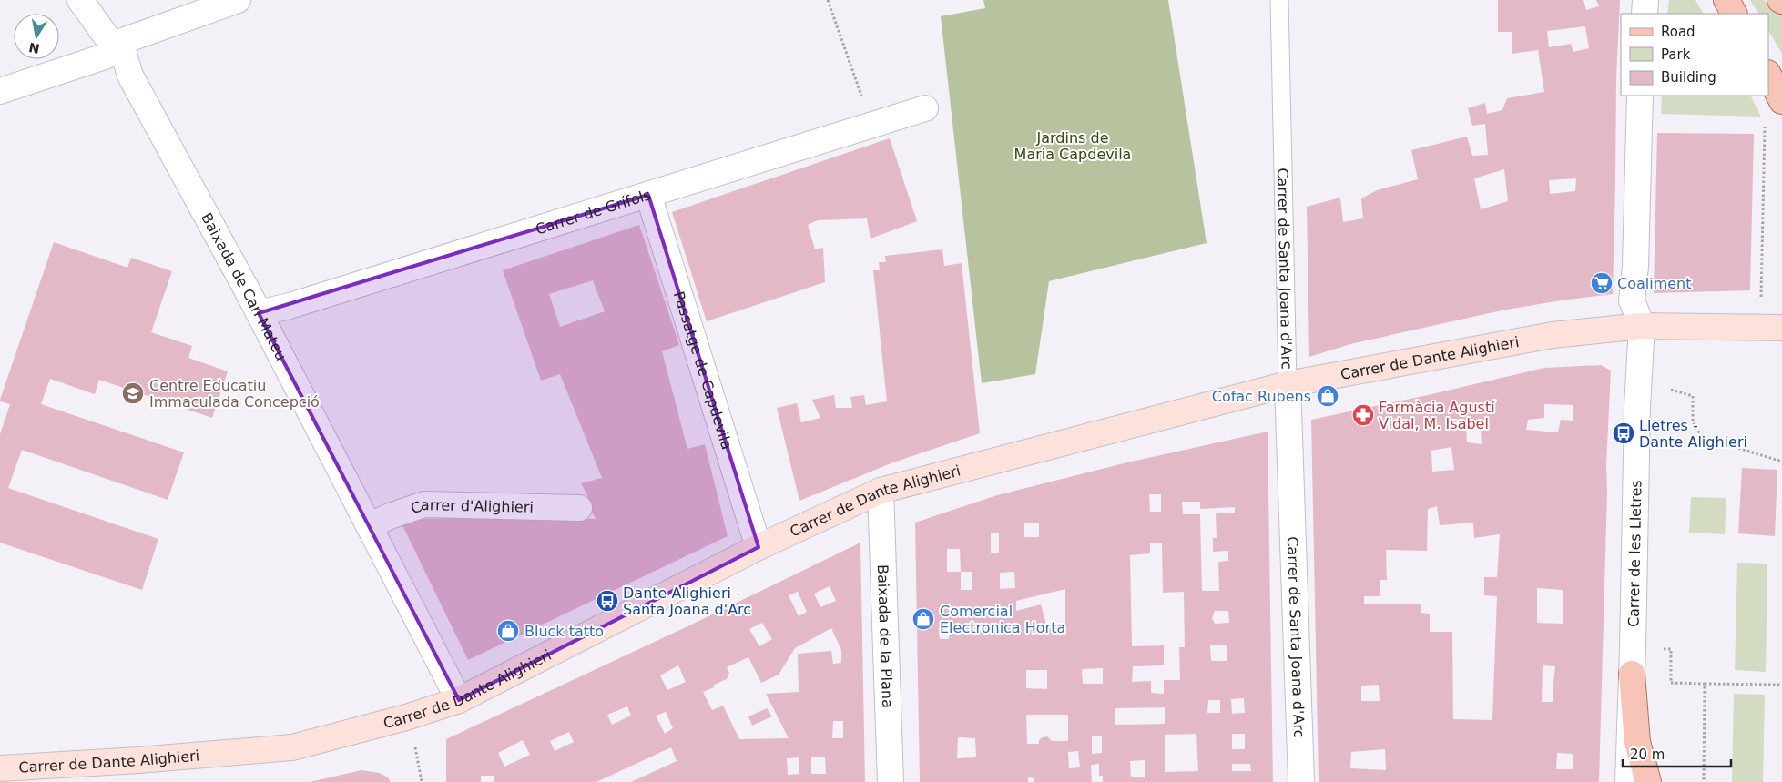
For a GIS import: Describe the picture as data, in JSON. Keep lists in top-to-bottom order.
{
  "streets": {
    "street": [
      "Carrer de Grífols",
      "Carrer de Santa Joana d'Arc",
      "Baixada de Can Mateu",
      "Carrer de Dante Alighieri",
      "Passatge de Capdevila",
      "Carrer d'Alighieri",
      "Carrer de les Lletres",
      "Baixada de la Plana"
    ]
  },
  "crossings": [
    ["Carrer de Grífols", "Baixada de Can Mateu"],
    ["Carrer de Grífols", "Passatge de Capdevila"],
    ["Carrer de Santa Joana d'Arc", "Carrer de Dante Alighieri"],
    ["Baixada de Can Mateu", "Carrer de Dante Alighieri"],
    ["Baixada de Can Mateu", "Carrer d'Alighieri"],
    ["Carrer de Dante Alighieri", "Passatge de Capdevila"],
    ["Carrer de Dante Alighieri", "Carrer de les Lletres"],
    ["Carrer de Dante Alighieri", "Baixada de la Plana"]
  ],
  "parks": ["Jardins de Maria Capdevila"],
  "places": {
    "supermarket": ["Coaliment"],
    "school or university": ["Centre Educatiu Immaculada Concepció"],
    "shop": ["Cofac Rubens", "Comercial Electronica Horta", "Bluck tatto"],
    "pharmacy": ["Farmàcia Agustí Vidal, M. Isabel"],
    "bus stop": ["Lletres - Dante Alighieri", "Dante Alighieri - Santa Joana d'Arc"]
  },
  "legend": ["Road", "Park", "Building"],
  "scale_bar": "20 m",
  "north": "bottom"
}
